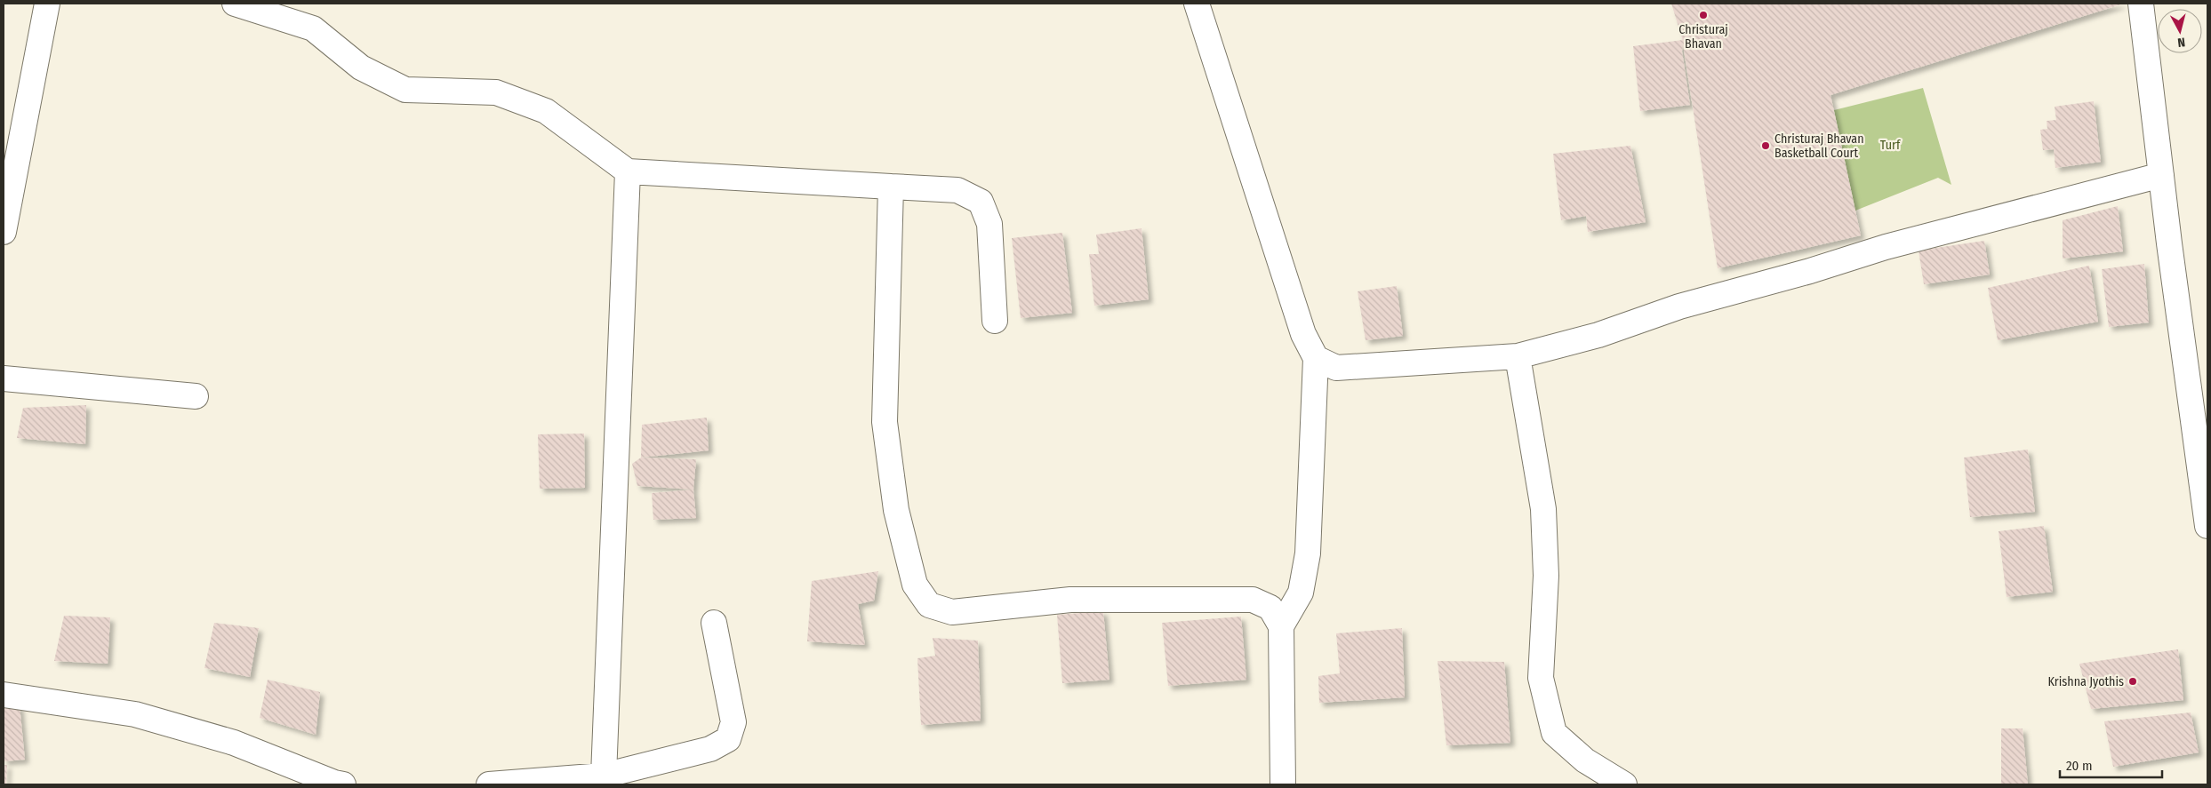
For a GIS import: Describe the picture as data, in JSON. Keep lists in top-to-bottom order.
{
  "parks": ["Turf"],
  "places": ["Christuraj Bhavan", "Christuraj Bhavan Basketball Court", "Krishna Jyothis"],
  "scale_bar": "20 m",
  "north": "bottom"
}
